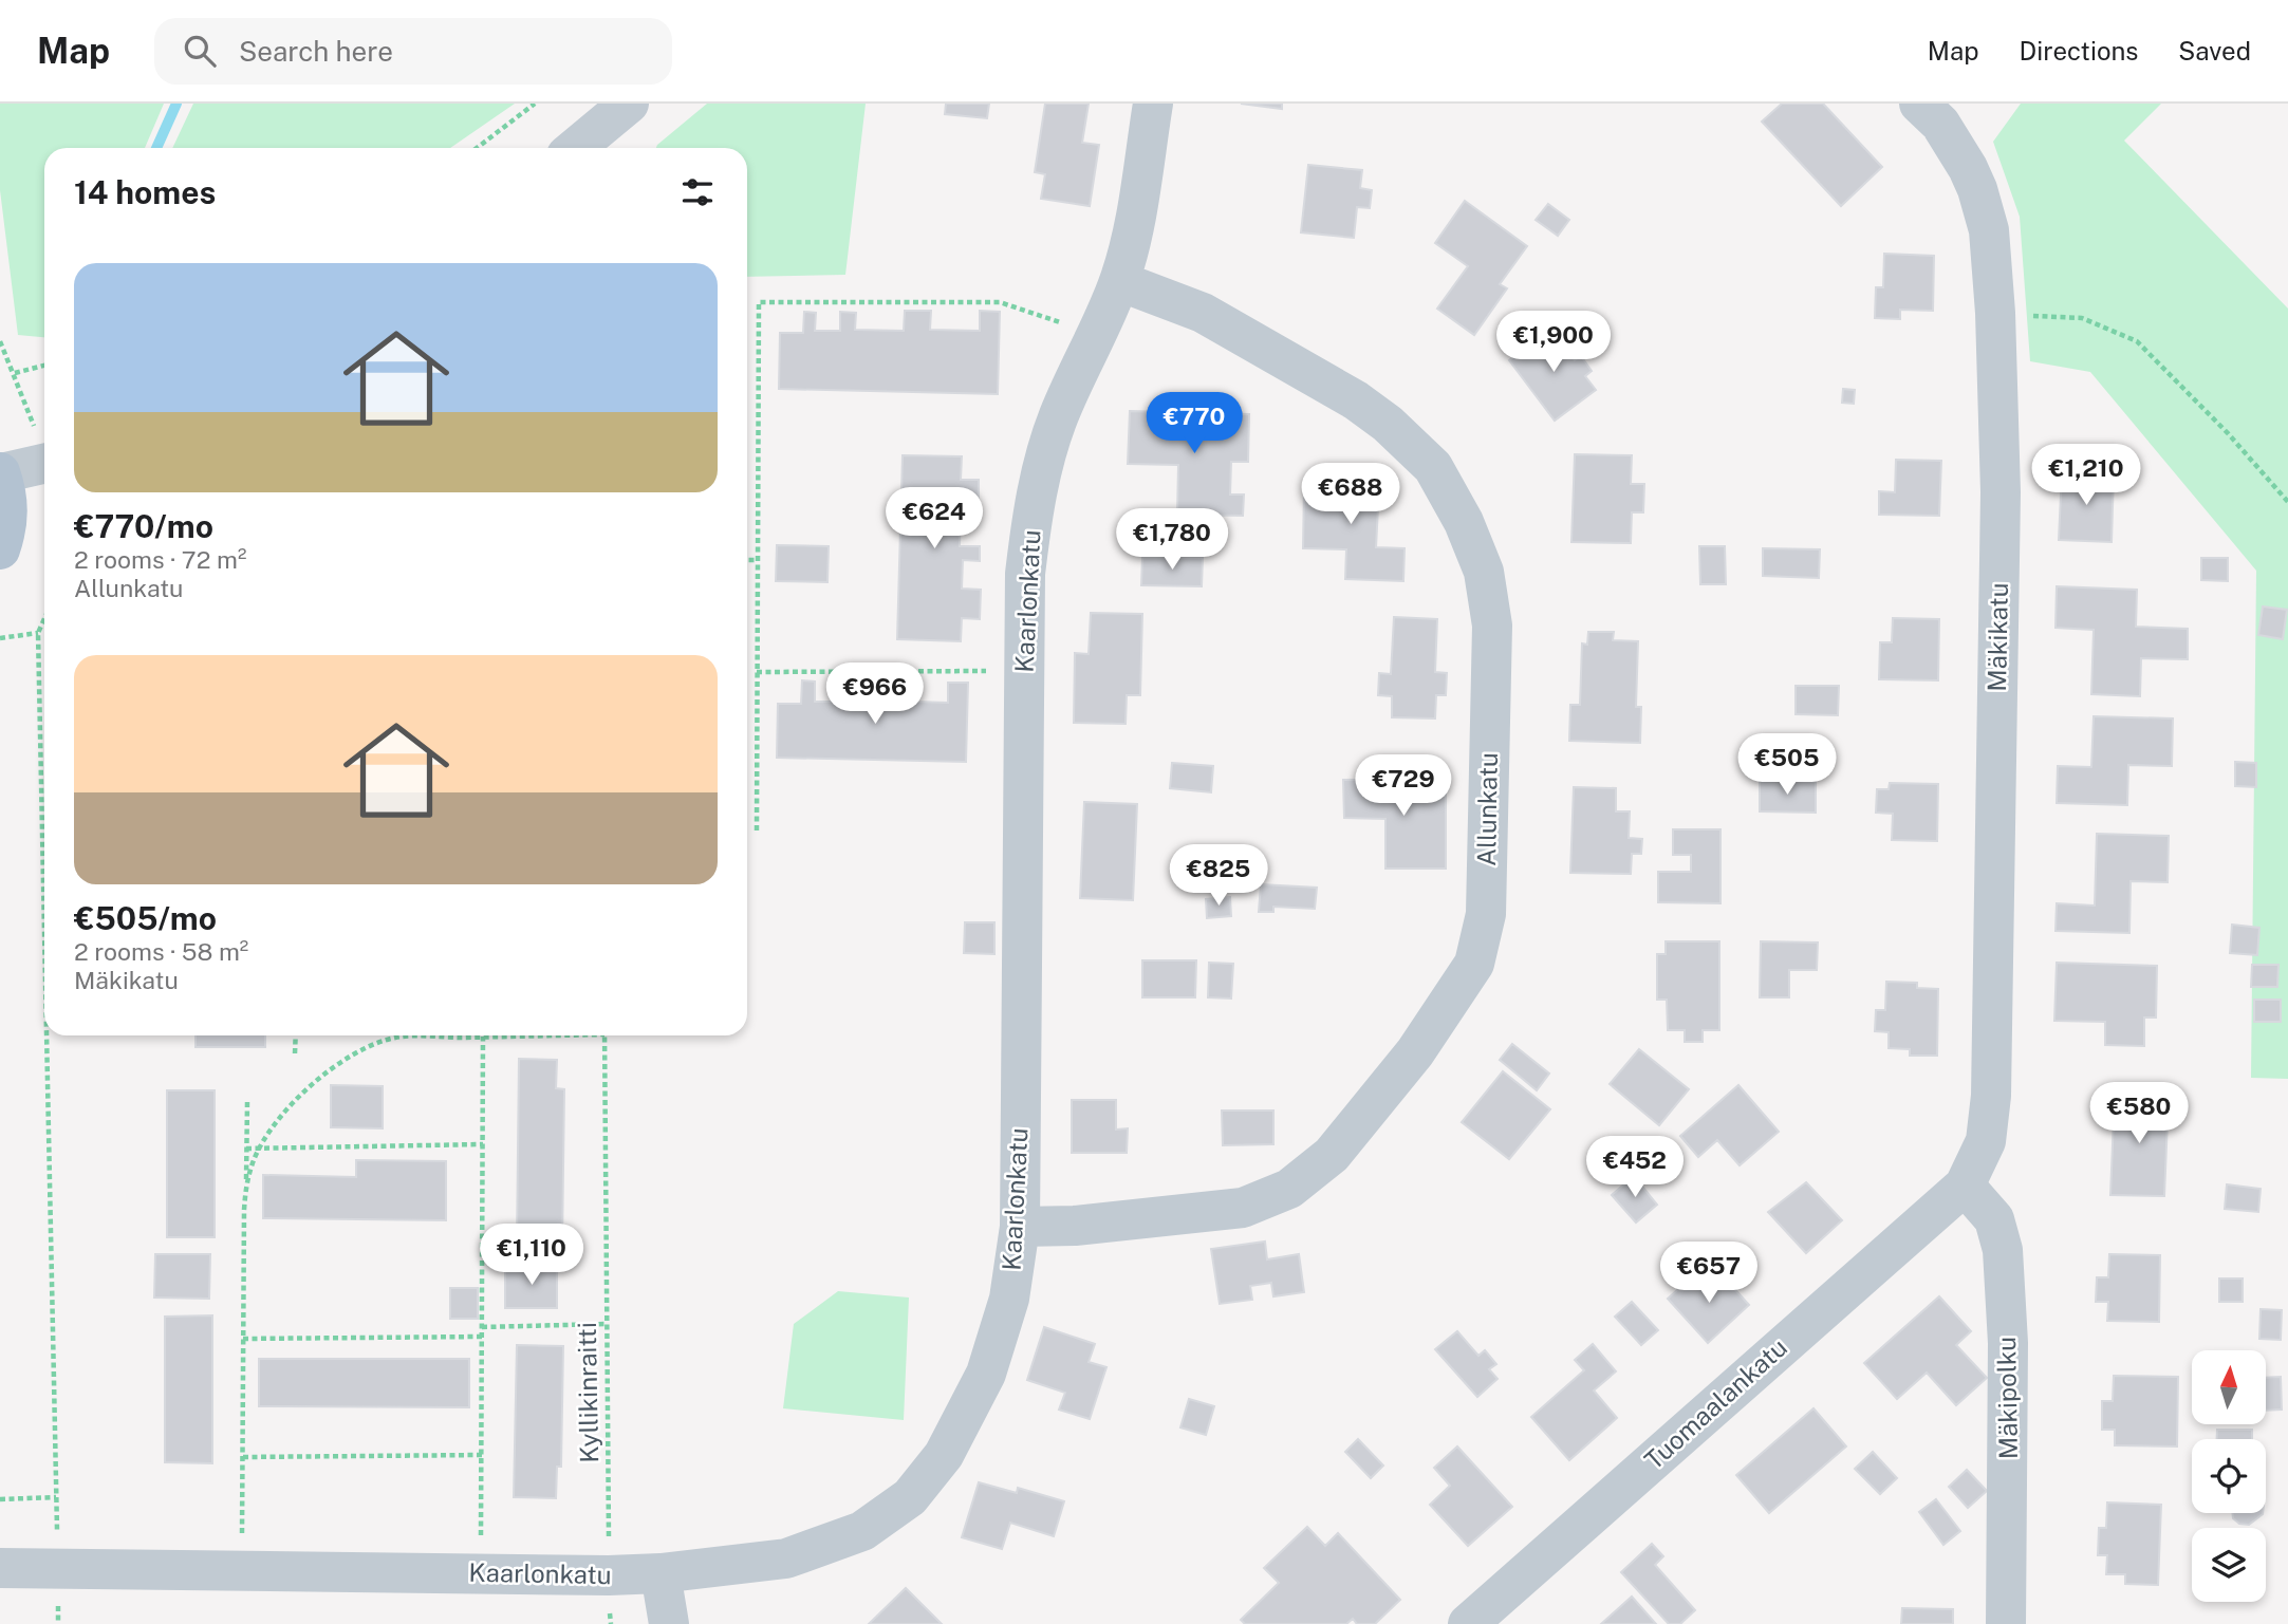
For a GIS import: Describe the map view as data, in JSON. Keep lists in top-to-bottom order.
{
  "streets": {
    "street": [
      "Kaarlonkatu",
      "Mäkikatu",
      "Allunkatu",
      "Mäkipolku",
      "Tuomaalankatu"
    ],
    "path": ["Kyllikinraitti"]
  },
  "crossings": [
    ["Kaarlonkatu", "Allunkatu"],
    ["Kaarlonkatu", "Kyllikinraitti"],
    ["Mäkikatu", "Mäkipolku"],
    ["Mäkikatu", "Tuomaalankatu"],
    ["Mäkipolku", "Tuomaalankatu"]
  ],
  "north": "top",
  "page": {
    "header": "Map",
    "search": "Search here",
    "nav": ["Map", "Directions", "Saved"],
    "heading": "14 homes",
    "list": [
      {
        "name": "€770/mo",
        "note": "2 rooms · 72 m² · Allunkatu"
      },
      {
        "name": "€505/mo",
        "note": "2 rooms · 58 m² · Mäkikatu"
      }
    ],
    "price": [
      "€1,900",
      "€770",
      "€1,210",
      "€688",
      "€624",
      "€1,780",
      "€966",
      "€505",
      "€729",
      "€825",
      "€580",
      "€452",
      "€1,110",
      "€657"
    ]
  }
}
